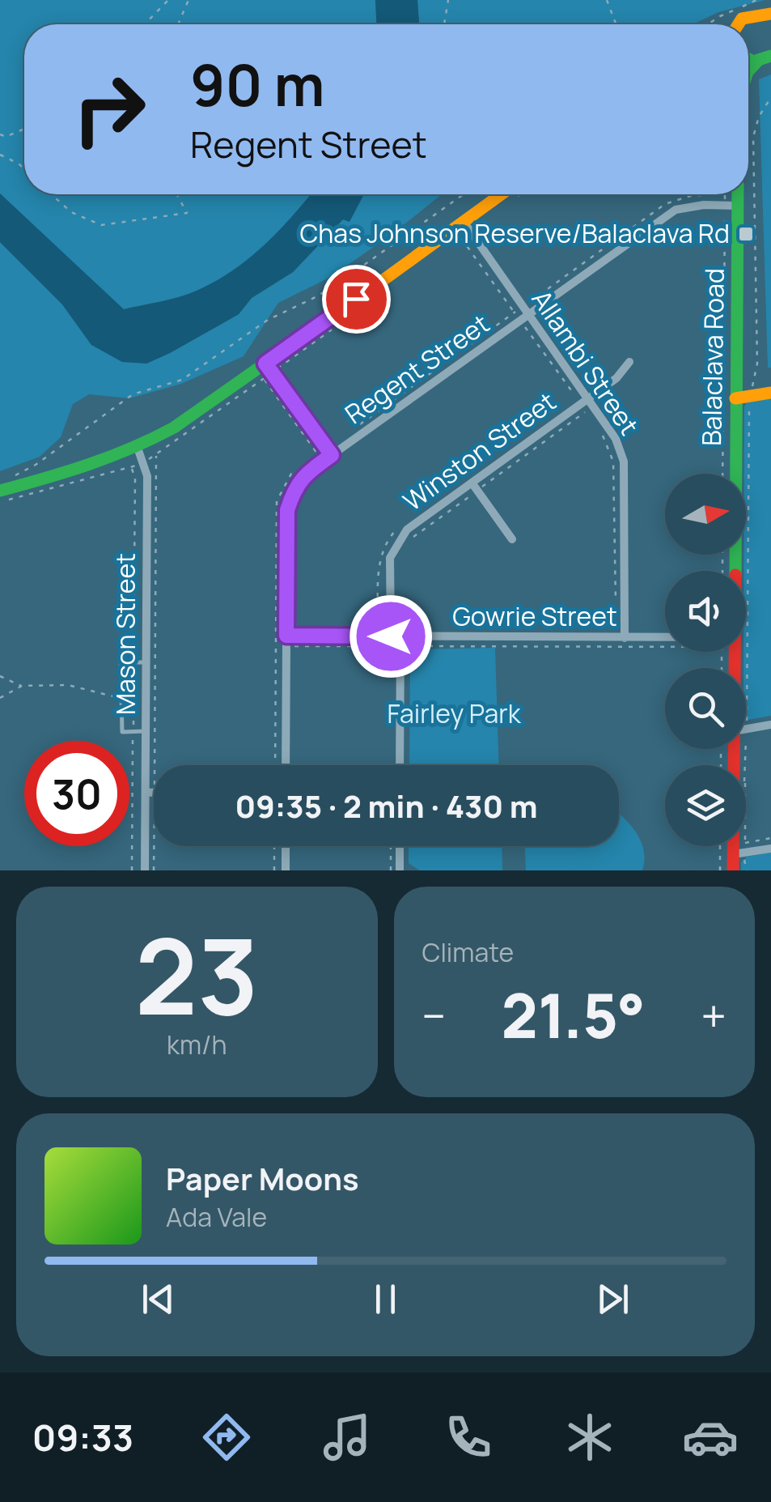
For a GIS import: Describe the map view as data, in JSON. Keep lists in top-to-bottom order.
{
  "streets": {
    "street": [
      "Balaclava Road",
      "Allambi Street",
      "Regent Street",
      "Winston Street",
      "Gowrie Street",
      "Mason Street"
    ]
  },
  "crossings": [
    ["Balaclava Road", "Regent Street"],
    ["Allambi Street", "Regent Street"],
    ["Allambi Street", "Winston Street"],
    ["Allambi Street", "Gowrie Street"],
    ["Regent Street", "Gowrie Street"],
    ["Winston Street", "Gowrie Street"]
  ],
  "parks": ["Fairley Park"],
  "places": {
    "transit": ["Chas Johnson Reserve/Balaclava Rd"]
  },
  "north": "right",
  "page": {
    "turn": ["90 m", "Regent Street"],
    "limit": "30",
    "trip": "09:35 · 2 min · 430 m",
    "tile": [
      ["23", "km/h"],
      "Climate"
    ],
    "heat": ["−", "21.5°", "+"],
    "song": ["Paper Moons", "Ada Vale"],
    "tabs": "09:33"
  }
}
